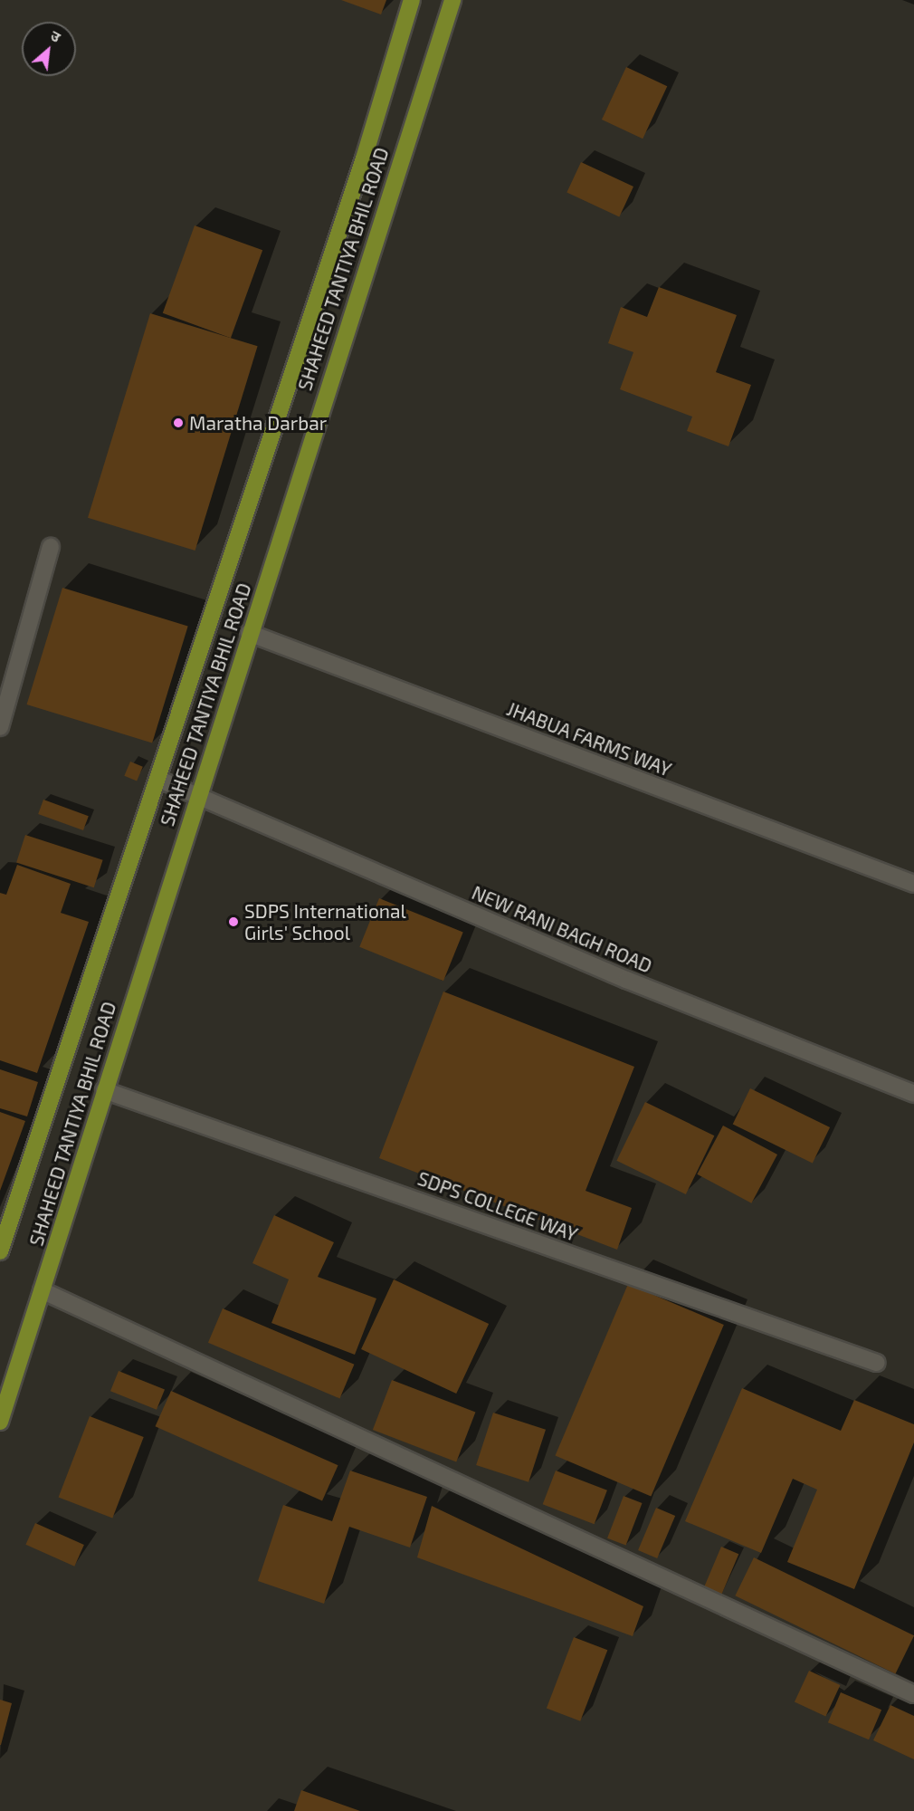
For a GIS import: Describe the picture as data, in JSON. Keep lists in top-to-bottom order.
{
  "streets": {
    "main road": ["SHAHEED TANTIYA BHIL ROAD"],
    "street": ["JHABUA FARMS WAY", "NEW RANI BAGH ROAD", "SDPS COLLEGE WAY"]
  },
  "crossings": [
    ["SHAHEED TANTIYA BHIL ROAD", "JHABUA FARMS WAY"],
    ["SHAHEED TANTIYA BHIL ROAD", "NEW RANI BAGH ROAD"],
    ["SHAHEED TANTIYA BHIL ROAD", "SDPS COLLEGE WAY"]
  ],
  "places": ["Maratha Darbar", "SDPS International Girls' School"],
  "north": "top right"
}
